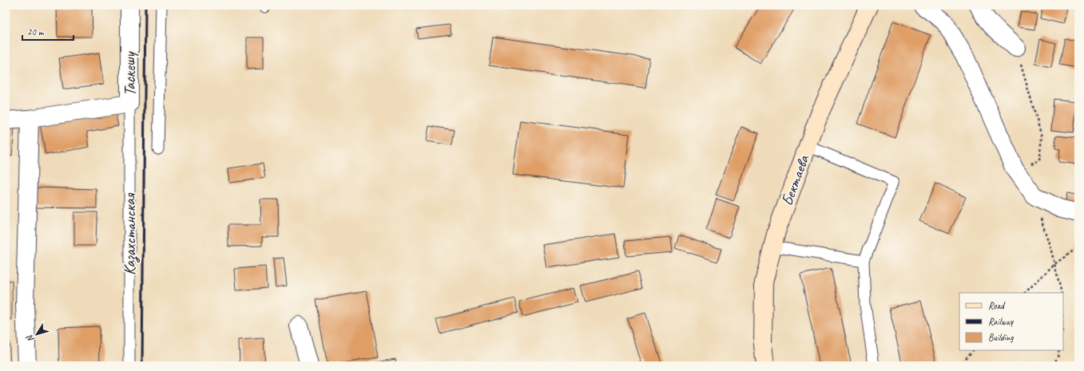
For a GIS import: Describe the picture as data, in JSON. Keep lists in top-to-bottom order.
{
  "streets": {
    "street": ["Таскешу", "Бектаева"],
    "lane": ["Казахстанская"]
  },
  "crossings": [
    ["Таскешу", "Казахстанская"]
  ],
  "legend": ["Road", "Railway", "Building"],
  "scale_bar": "20 m",
  "north": "bottom left"
}
